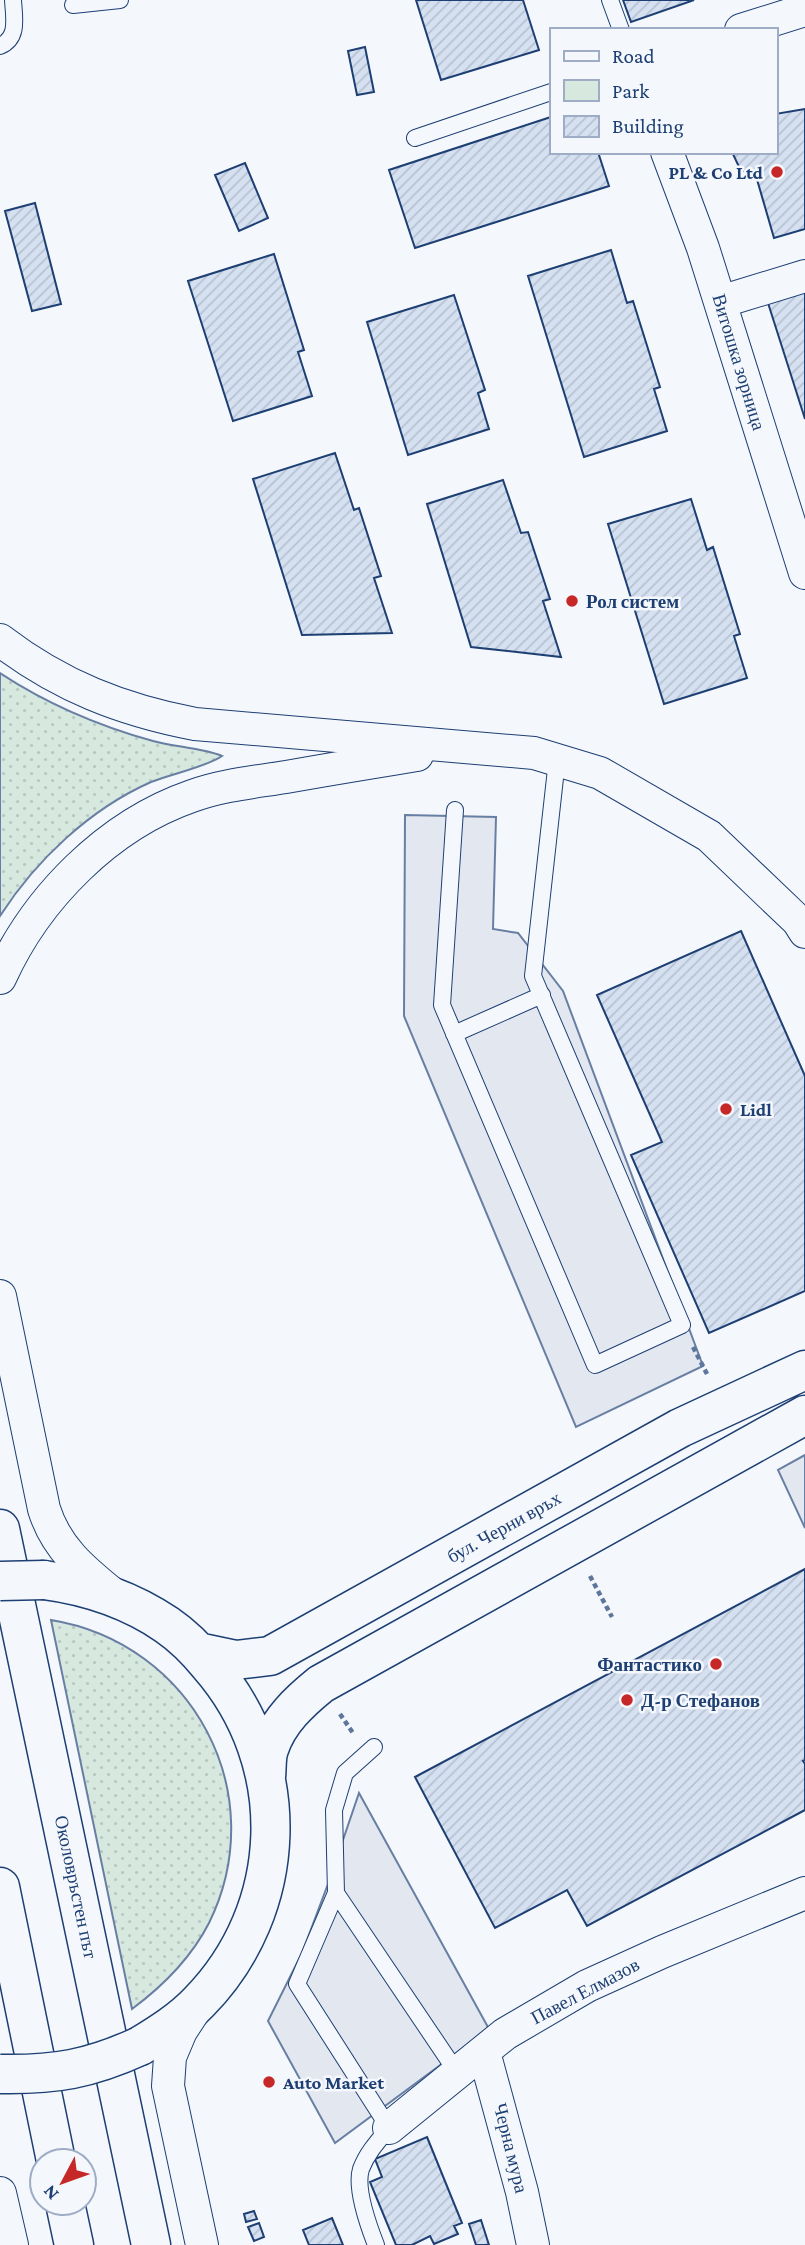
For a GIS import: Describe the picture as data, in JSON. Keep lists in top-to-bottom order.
{
  "streets": {
    "main road": ["бул. Черни връх", "Околовръстен път"],
    "street": ["Витошка зорница", "Павел Елмазов", "Черна мура"]
  },
  "crossings": [
    ["Павел Елмазов", "Черна мура"]
  ],
  "places": [
    "PL & Co Ltd",
    "Рол систем",
    "Lidl",
    "Фантастико",
    "Д-р Стефанов",
    "Auto Market"
  ],
  "legend": ["Road", "Park", "Building"],
  "north": "bottom left"
}
